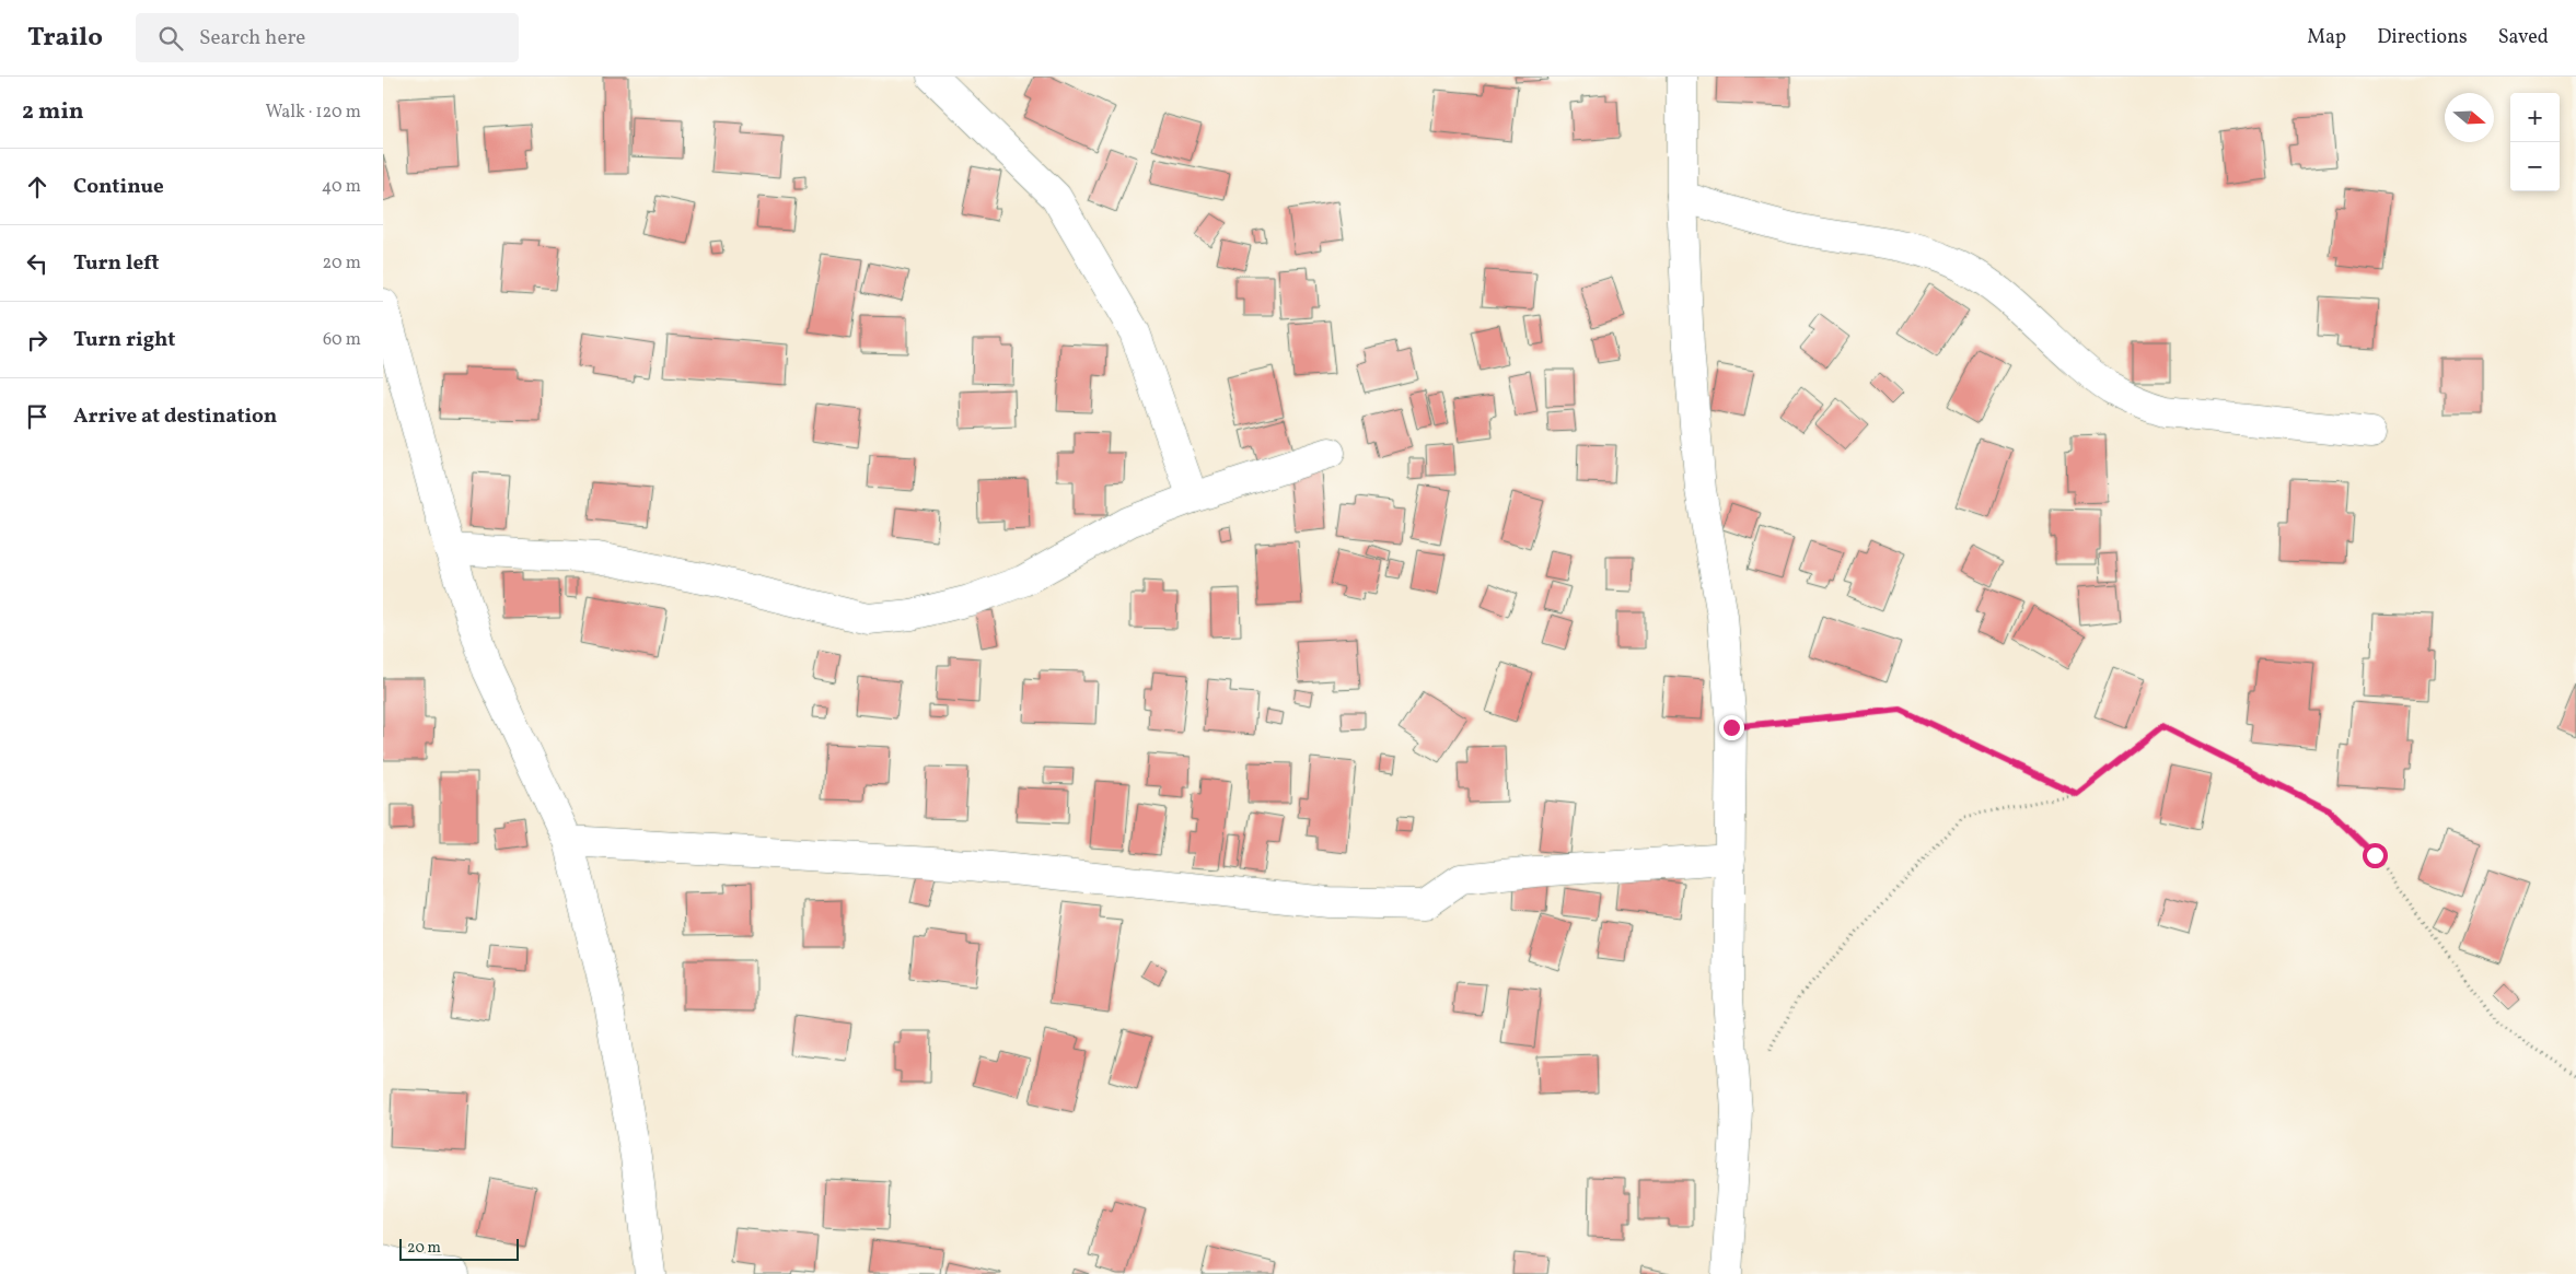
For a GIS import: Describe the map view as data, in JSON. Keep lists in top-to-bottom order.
{
  "scale_bar": "20 m",
  "north": "right",
  "page": {
    "header": "Trailo",
    "search": "Search here",
    "nav": ["Map", "Directions", "Saved"],
    "heading": ["2 min", "Walk · 120 m"],
    "map_buttons": ["+", "−"],
    "list": [
      ["Continue", "40 m"],
      ["Turn left", "20 m"],
      ["Turn right", "60 m"],
      "Arrive at destination"
    ],
    "scale": "20 m"
  }
}
